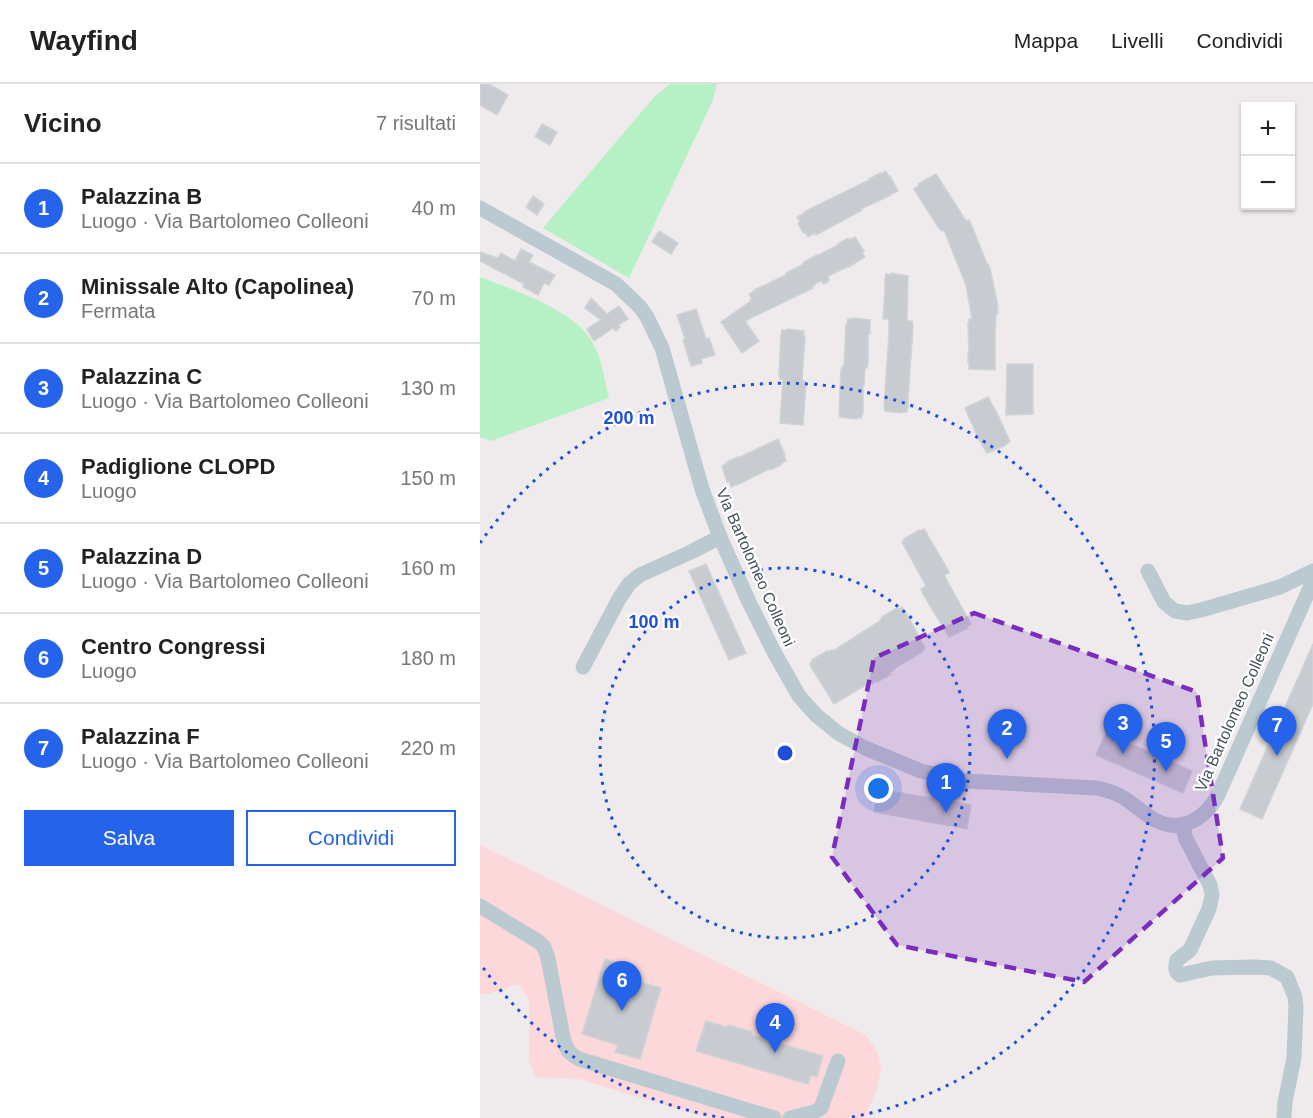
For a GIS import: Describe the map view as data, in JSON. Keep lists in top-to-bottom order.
{
  "streets": {
    "street": ["Via Bartolomeo Colleoni"]
  },
  "page": {
    "header": "Wayfind",
    "nav": ["Mappa", "Livelli", "Condividi"],
    "heading": ["Vicino", "7 risultati"],
    "map_buttons": ["+", "−"],
    "list": [
      {
        "mark": "1",
        "name": "Palazzina B",
        "note": "Luogo · Via Bartolomeo Colleoni",
        "value": "40 m"
      },
      {
        "mark": "2",
        "name": "Minissale Alto (Capolinea)",
        "note": "Fermata",
        "value": "70 m"
      },
      {
        "mark": "3",
        "name": "Palazzina C",
        "note": "Luogo · Via Bartolomeo Colleoni",
        "value": "130 m"
      },
      {
        "mark": "4",
        "name": "Padiglione CLOPD",
        "note": "Luogo",
        "value": "150 m"
      },
      {
        "mark": "5",
        "name": "Palazzina D",
        "note": "Luogo · Via Bartolomeo Colleoni",
        "value": "160 m"
      },
      {
        "mark": "6",
        "name": "Centro Congressi",
        "note": "Luogo",
        "value": "180 m"
      },
      {
        "mark": "7",
        "name": "Palazzina F",
        "note": "Luogo · Via Bartolomeo Colleoni",
        "value": "220 m"
      }
    ],
    "pins": [
      "3",
      "7",
      "2",
      "5",
      "1",
      "6",
      "4"
    ],
    "buttons": ["Salva", "Condividi"]
  },
  "rings": ["200 m", "100 m"]
}
